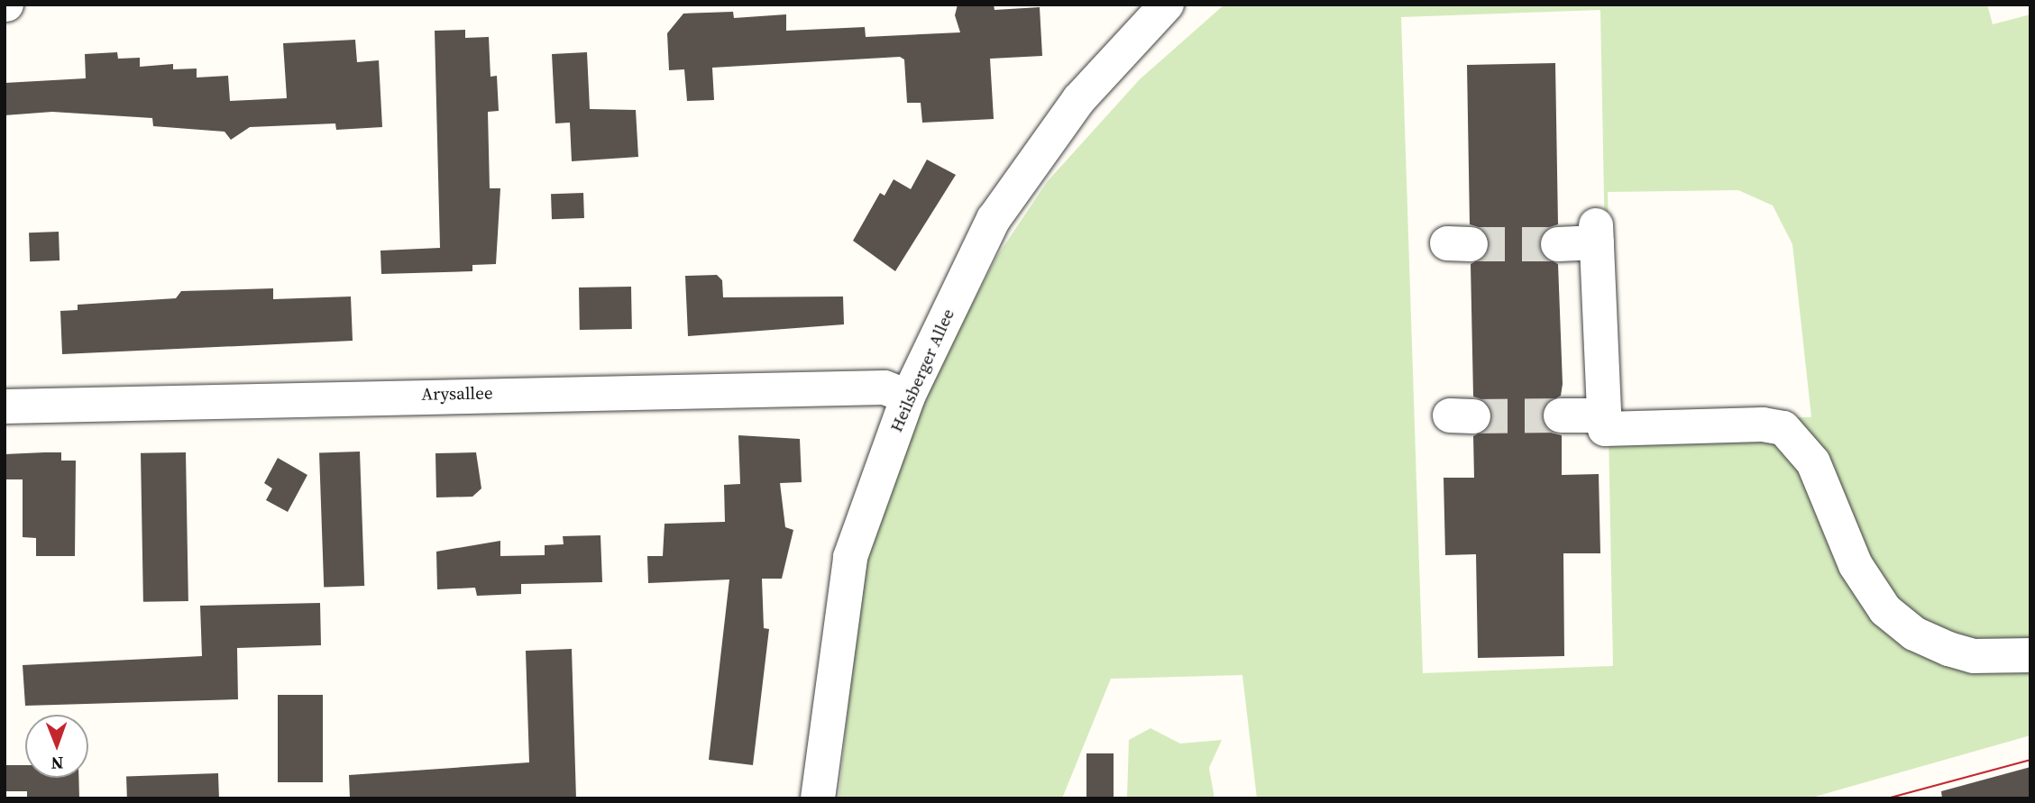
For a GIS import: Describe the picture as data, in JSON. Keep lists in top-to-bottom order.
{
  "streets": {
    "street": ["Heilsberger Allee", "Arysallee"]
  },
  "crossings": [
    ["Heilsberger Allee", "Arysallee"]
  ],
  "north": "bottom"
}
